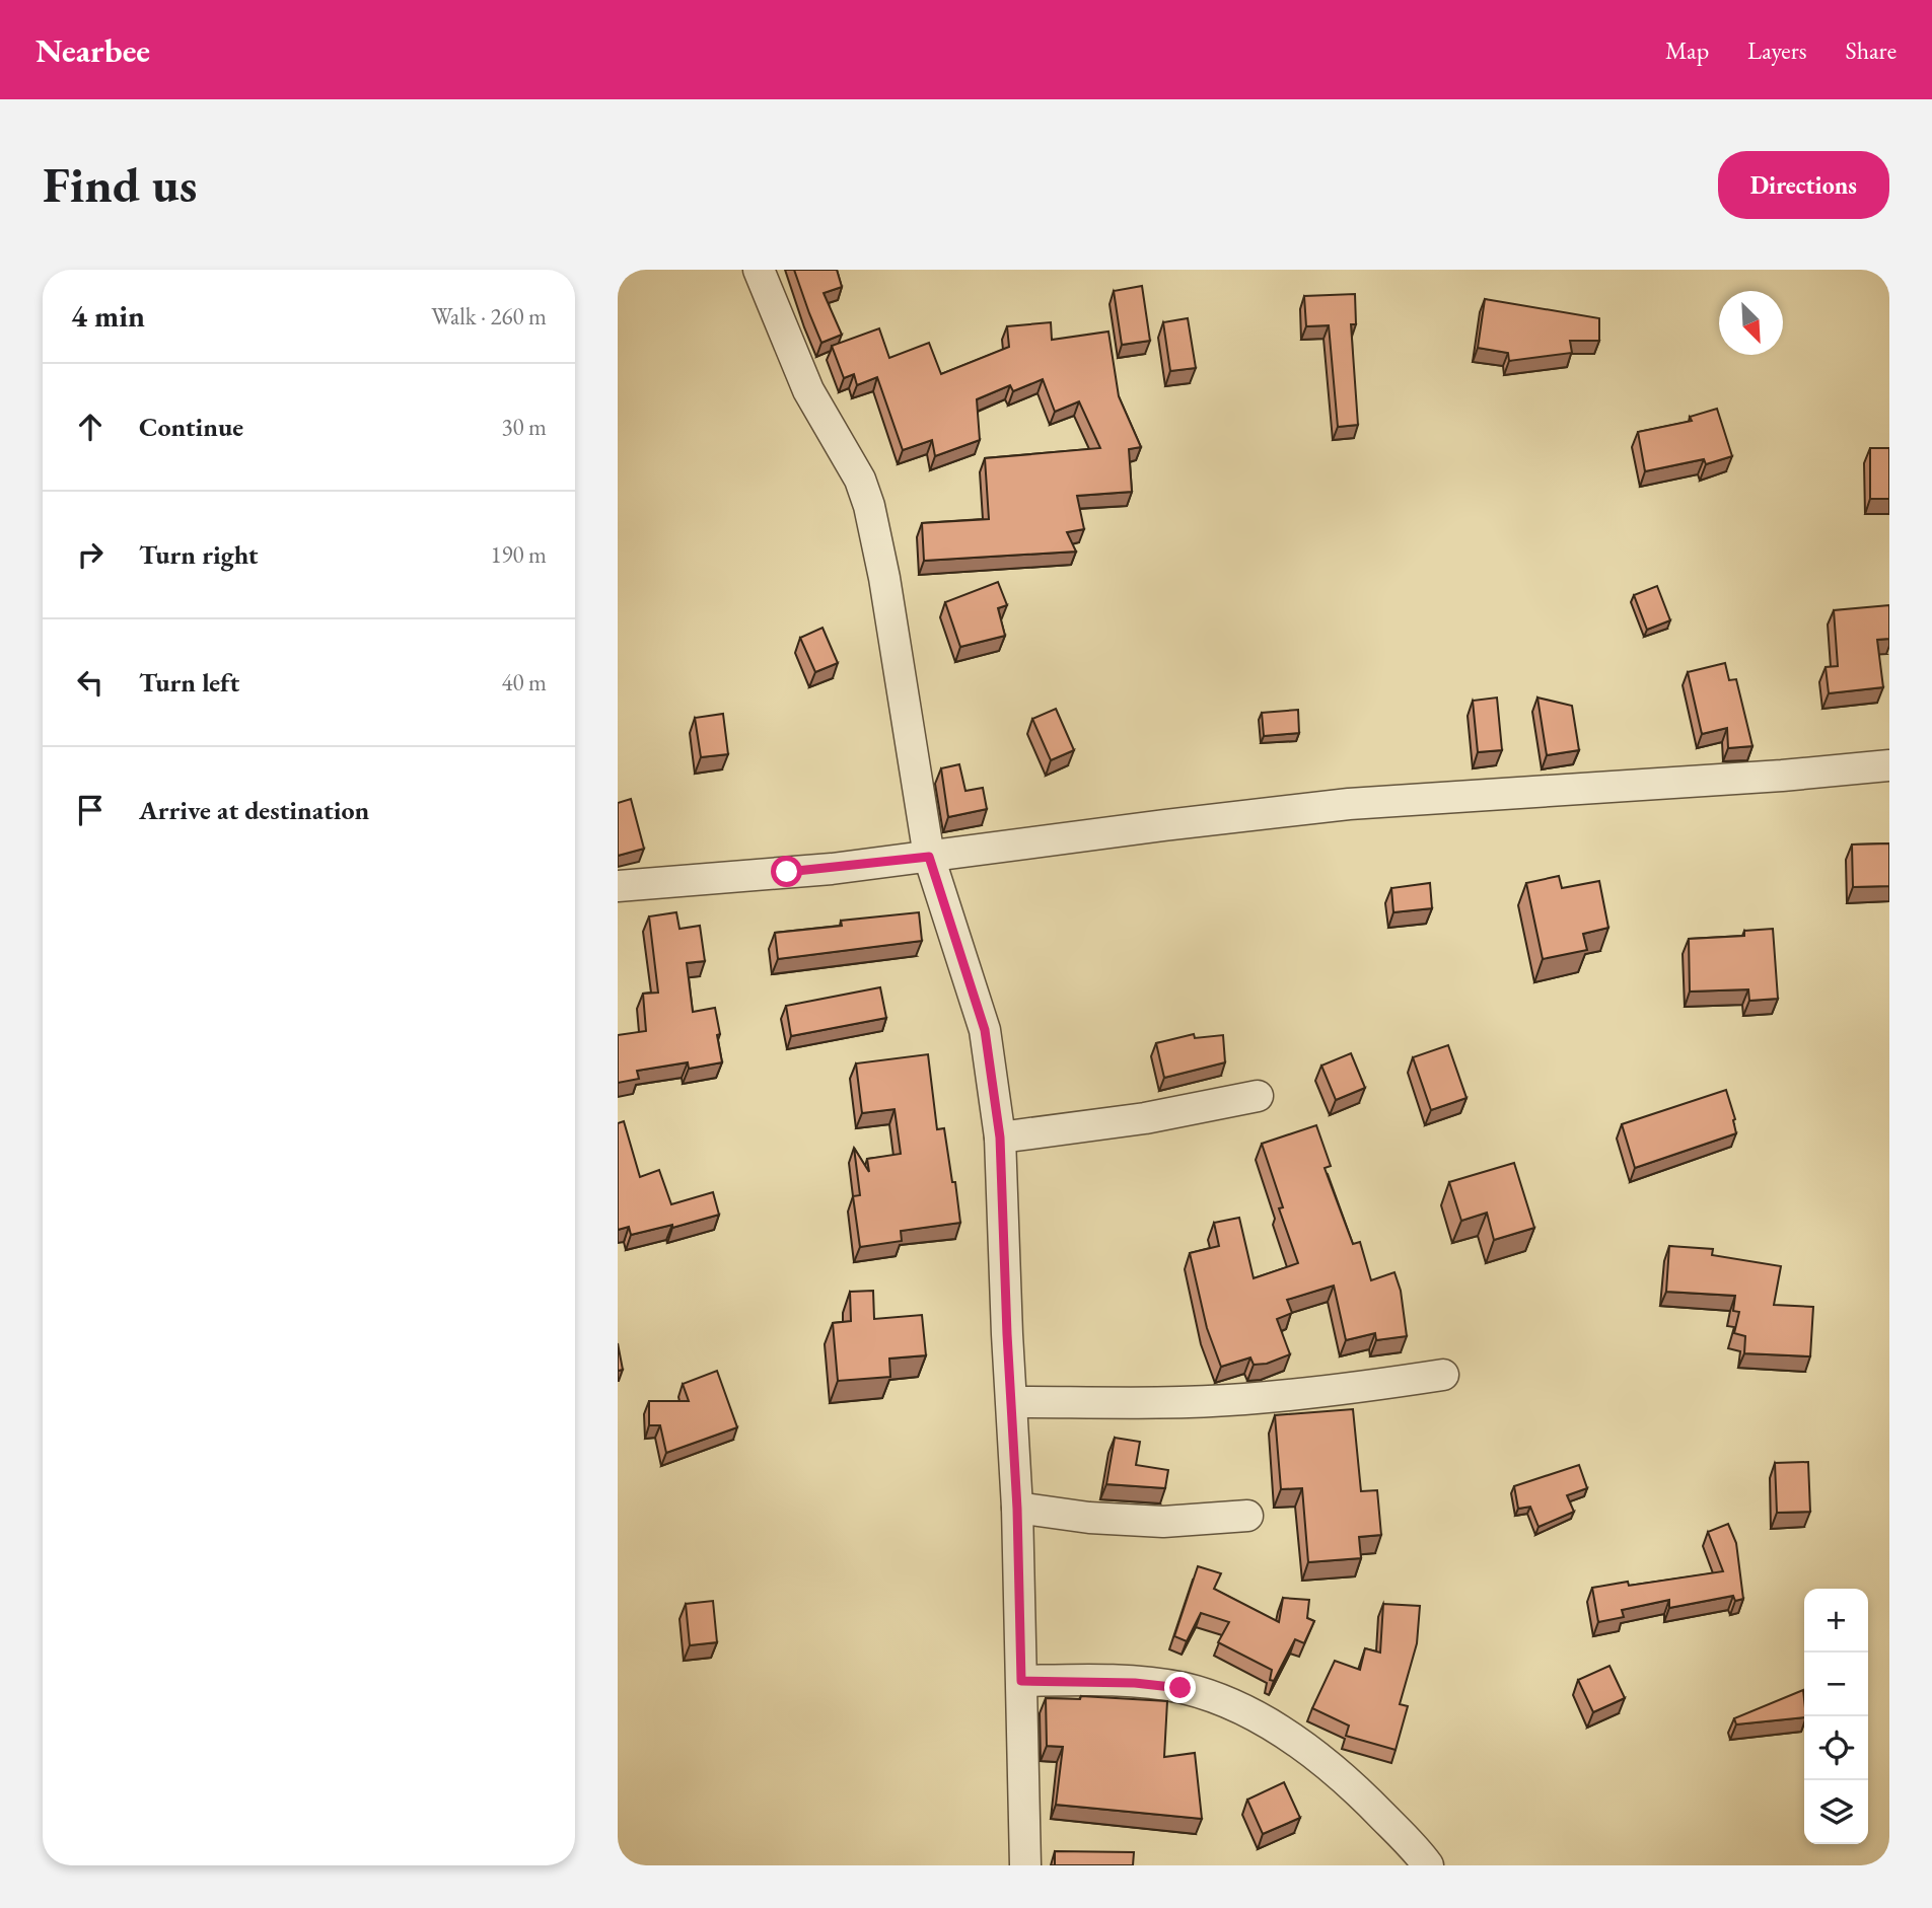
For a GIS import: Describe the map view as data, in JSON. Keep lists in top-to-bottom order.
{
  "north": "bottom right",
  "page": {
    "header": "Nearbee",
    "nav": ["Map", "Layers", "Share"],
    "buttons": "Directions",
    "title": "Find us",
    "heading": ["4 min", "Walk · 260 m"],
    "list": [
      ["Continue", "30 m"],
      ["Turn right", "190 m"],
      ["Turn left", "40 m"],
      "Arrive at destination"
    ],
    "map_buttons": ["+", "−"]
  }
}
